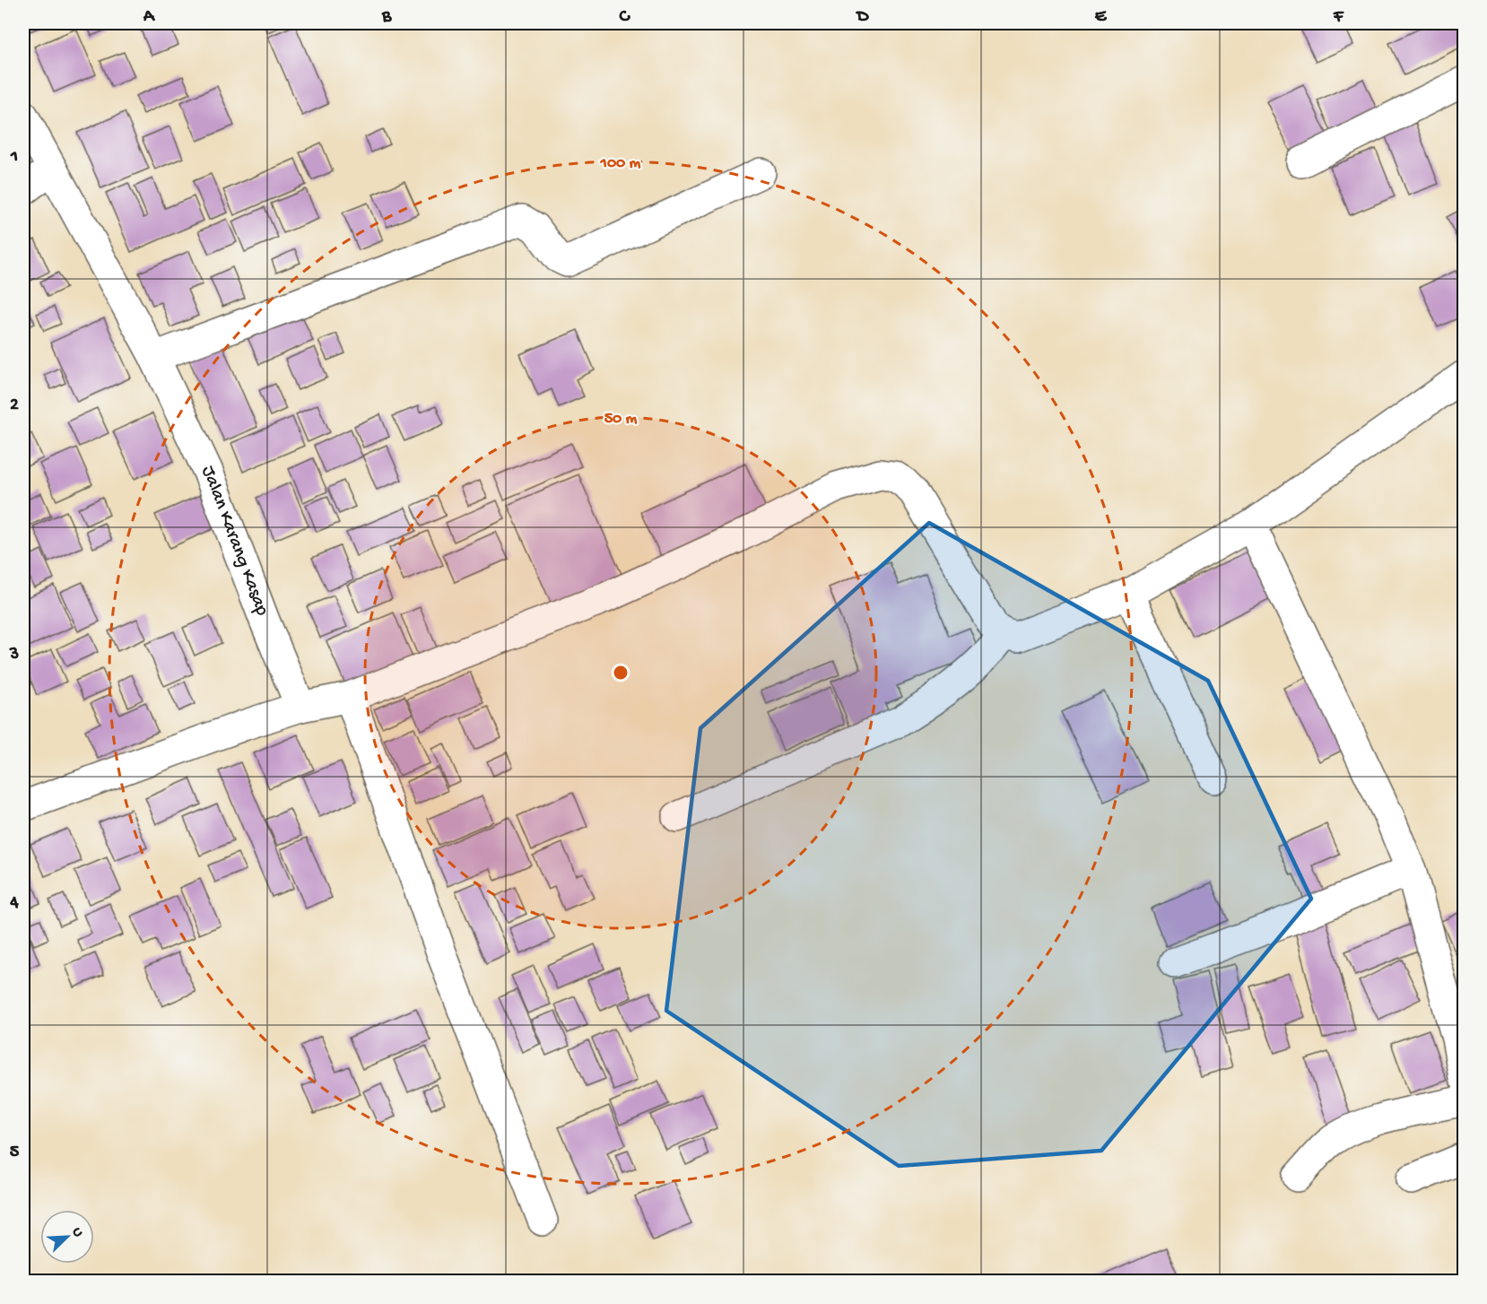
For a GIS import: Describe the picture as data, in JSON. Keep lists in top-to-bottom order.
{
  "streets": {
    "street": ["Jalan Karang Kasap"]
  },
  "north": "top right",
  "grid": {
    "columns": [
      "A",
      "B",
      "C",
      "D",
      "E",
      "F"
    ],
    "rows": [
      "1",
      "2",
      "3",
      "4",
      "5"
    ]
  },
  "rings": ["100 m", "50 m"]
}
